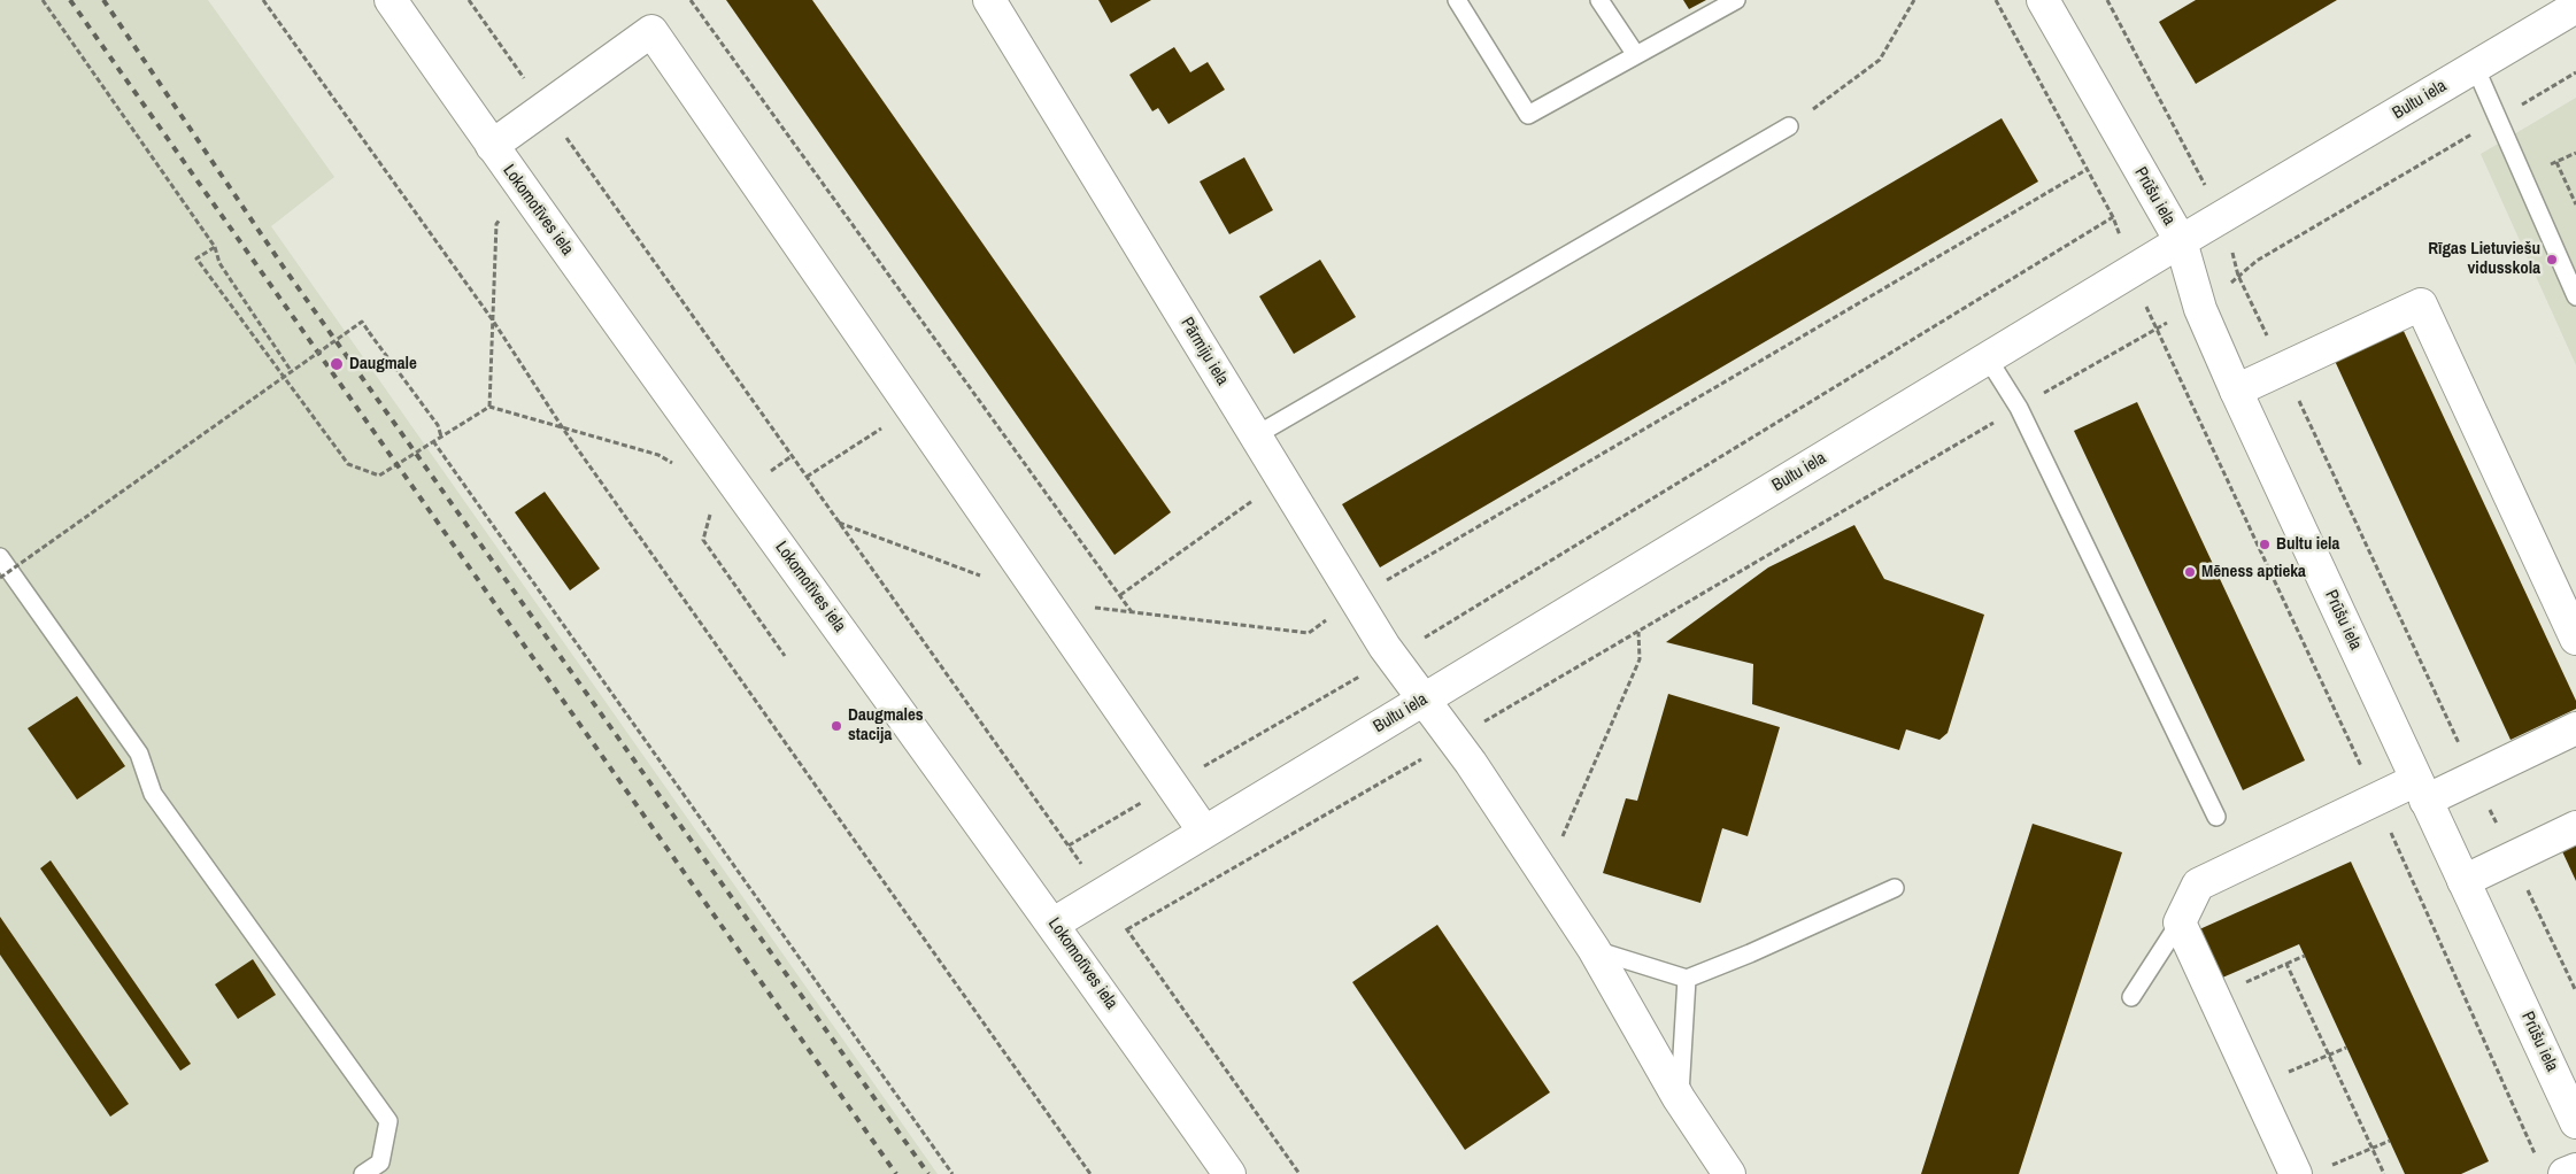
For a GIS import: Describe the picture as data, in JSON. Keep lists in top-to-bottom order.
{
  "streets": {
    "street": [
      "Bultu iela",
      "Prūšu iela",
      "Lokomotīves iela",
      "Pārmiju iela"
    ]
  },
  "crossings": [
    ["Bultu iela", "Prūšu iela"],
    ["Bultu iela", "Lokomotīves iela"],
    ["Bultu iela", "Pārmiju iela"]
  ],
  "places": [
    "Rīgas Lietuviešu vidusskola",
    "Daugmale",
    "Bultu iela",
    "Mēness aptieka",
    "Daugmales stacija"
  ]
}
